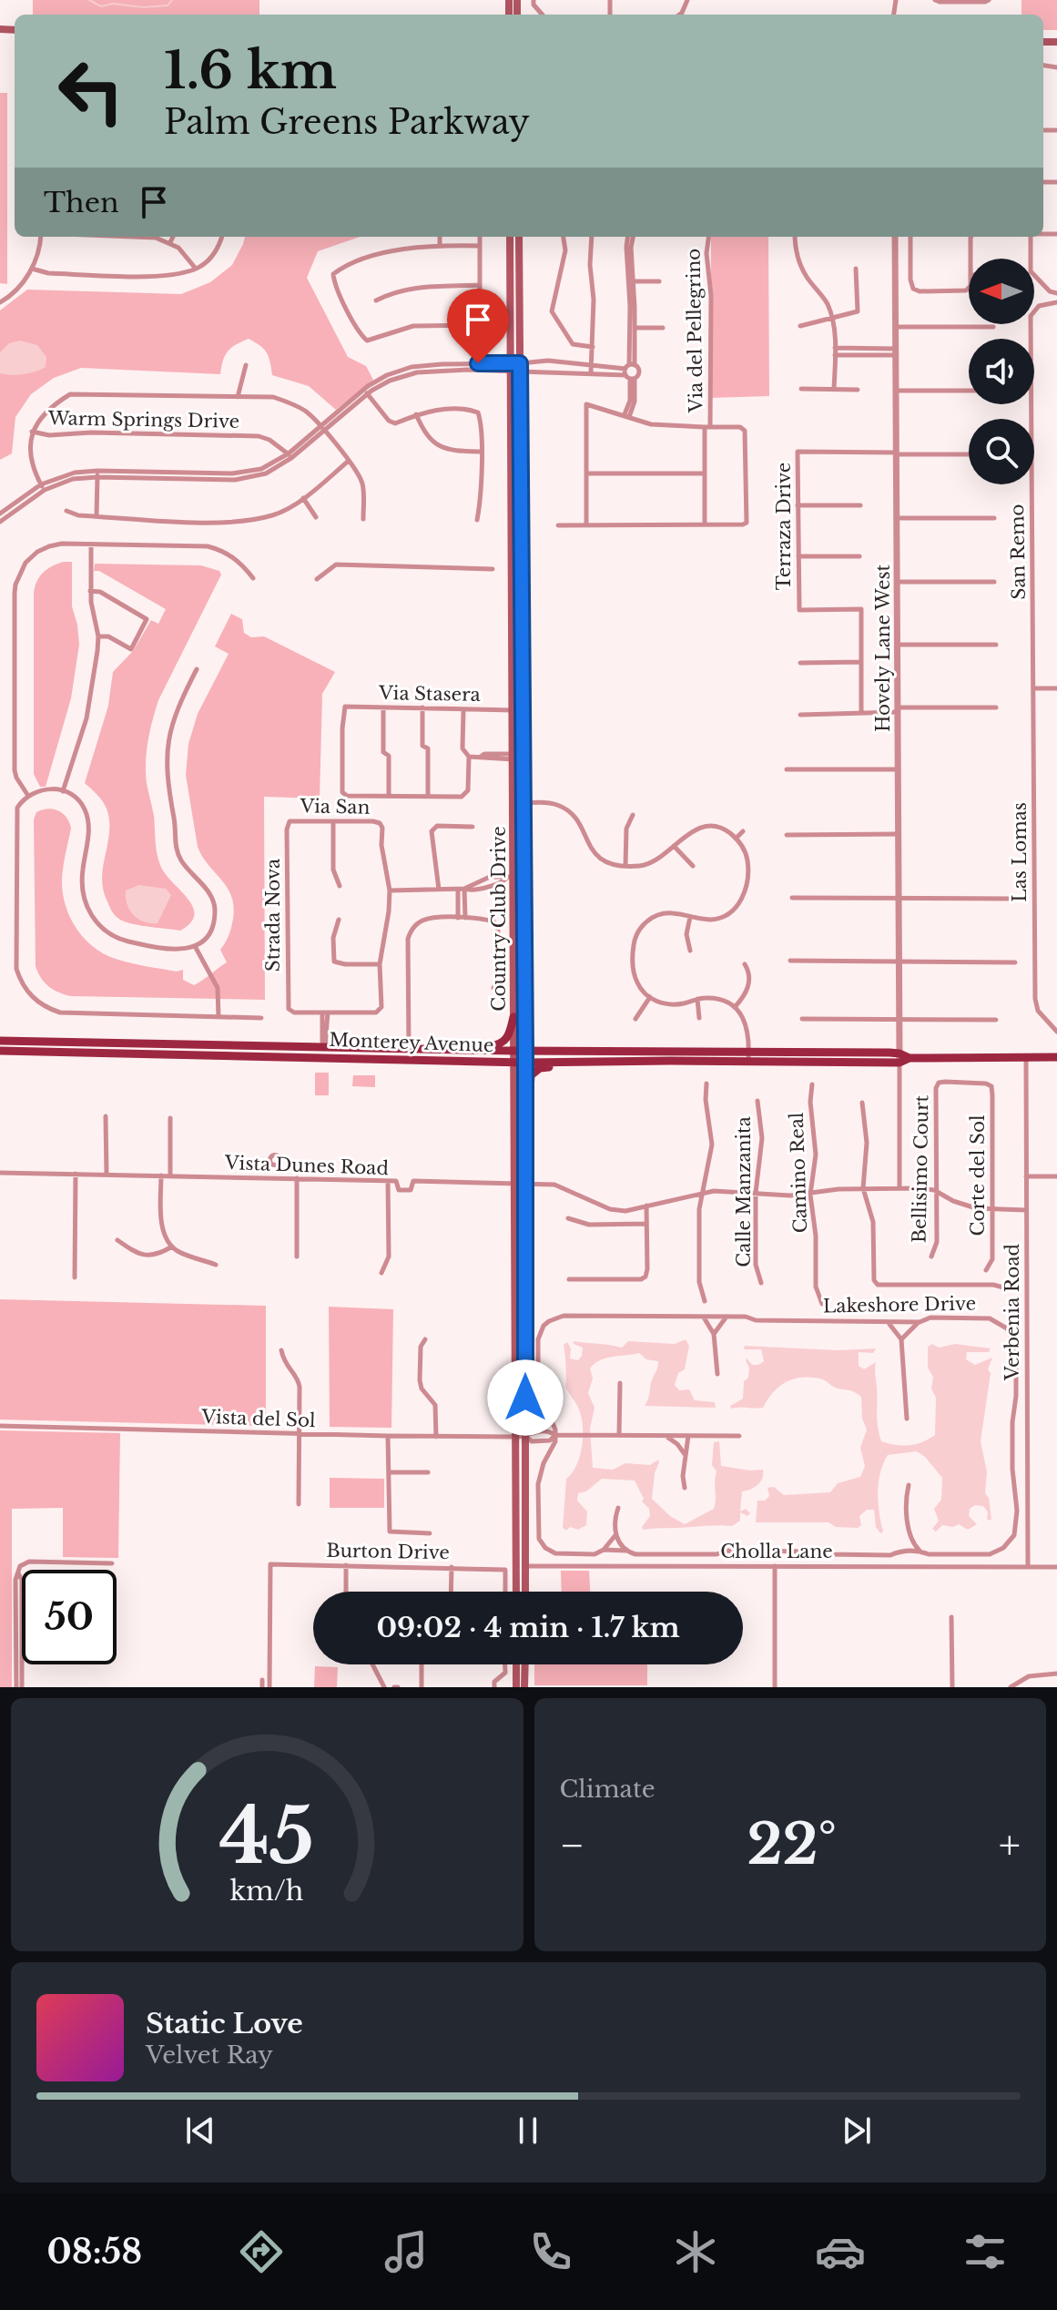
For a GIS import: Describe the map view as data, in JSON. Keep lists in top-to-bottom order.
{
  "streets": {
    "main road": ["Country Club Drive", "Monterey Avenue"],
    "street": [
      "Via del Pellegrino",
      "Warm Springs Drive",
      "Terraza Drive",
      "San Remo",
      "Hovely Lane West",
      "Via Stasera",
      "Via San",
      "Las Lomas",
      "Strada Nova",
      "Vista Dunes Road",
      "Bellisimo Court",
      "Camino Real",
      "Corte del Sol",
      "Calle Manzanita",
      "Lakeshore Drive",
      "Verbenia Road",
      "Vista del Sol",
      "Burton Drive",
      "Cholla Lane"
    ]
  },
  "crossings": [
    ["Terraza Drive", "Hovely Lane West"],
    ["San Remo", "Las Lomas"],
    ["Hovely Lane West", "Monterey Avenue"],
    ["Via Stasera", "Country Club Drive"],
    ["Via San", "Strada Nova"],
    ["Country Club Drive", "Monterey Avenue"],
    ["Country Club Drive", "Vista Dunes Road"],
    ["Country Club Drive", "Vista del Sol"],
    ["Country Club Drive", "Cholla Lane"],
    ["Monterey Avenue", "Verbenia Road"],
    ["Vista Dunes Road", "Bellisimo Court"],
    ["Vista Dunes Road", "Camino Real"],
    ["Vista Dunes Road", "Corte del Sol"],
    ["Vista Dunes Road", "Calle Manzanita"],
    ["Vista Dunes Road", "Verbenia Road"],
    ["Bellisimo Court", "Corte del Sol"],
    ["Verbenia Road", "Cholla Lane"]
  ],
  "north": "left",
  "page": {
    "turn": ["1.6 km", "Palm Greens Parkway"],
    "then": "Then",
    "limit": "50",
    "trip": "09:02 · 4 min · 1.7 km",
    "tile": "Climate",
    "heat": ["−", "22°", "+"],
    "song": ["Static Love", "Velvet Ray"],
    "tabs": "08:58",
    "gauge": ["45", "km/h"]
  }
}
